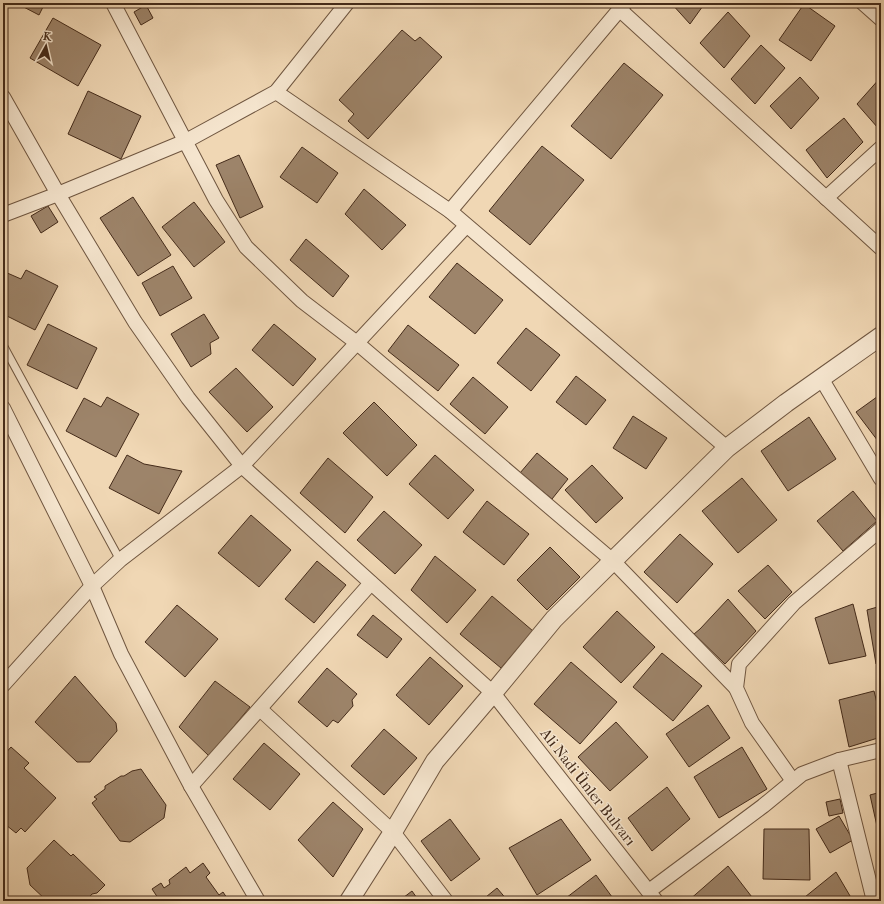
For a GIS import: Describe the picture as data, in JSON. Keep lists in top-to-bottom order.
{
  "streets": {
    "street": ["Ali Nadi Ünler Bulvarı"]
  },
  "north": "top"
}
